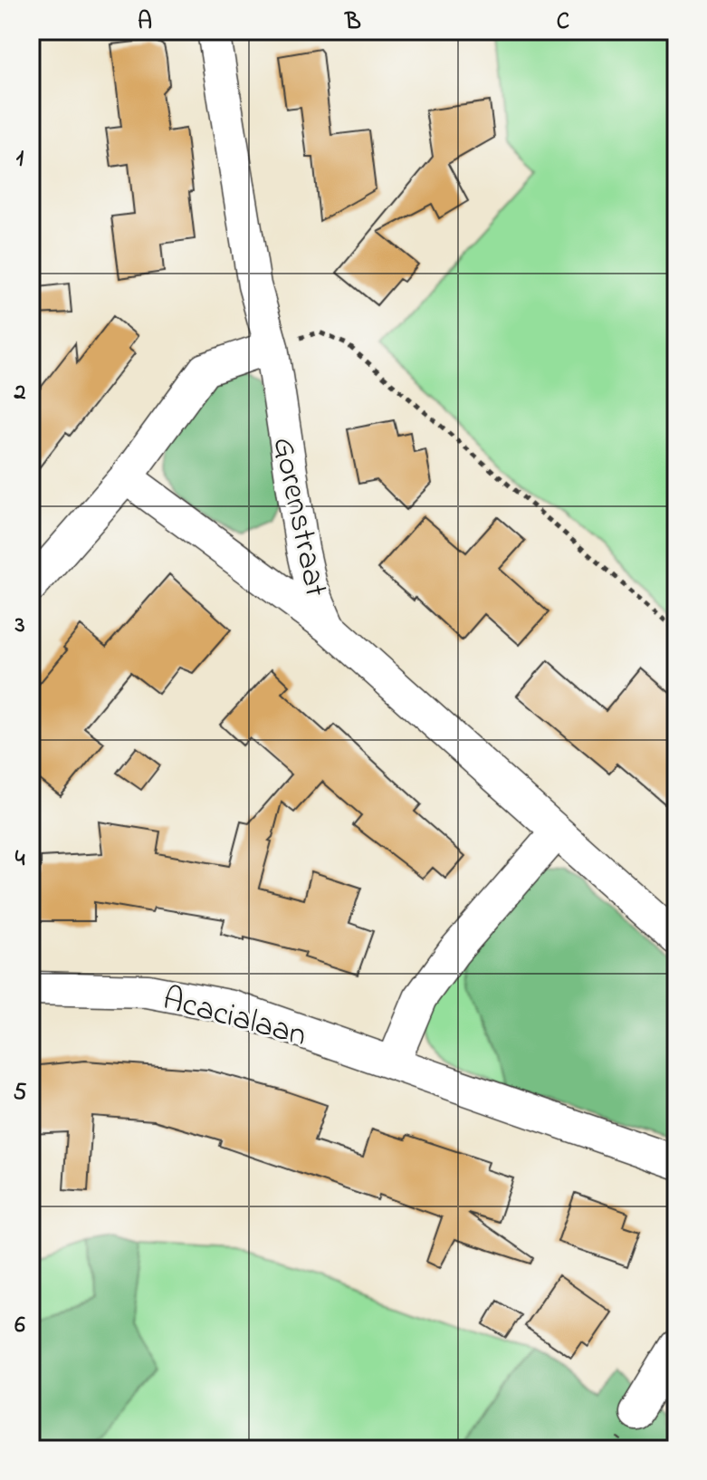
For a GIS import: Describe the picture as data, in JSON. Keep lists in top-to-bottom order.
{
  "streets": {
    "street": ["Gorenstraat", "Acacialaan"]
  },
  "grid": {
    "columns": ["A", "B", "C"],
    "rows": [
      "1",
      "2",
      "3",
      "4",
      "5",
      "6"
    ]
  }
}
